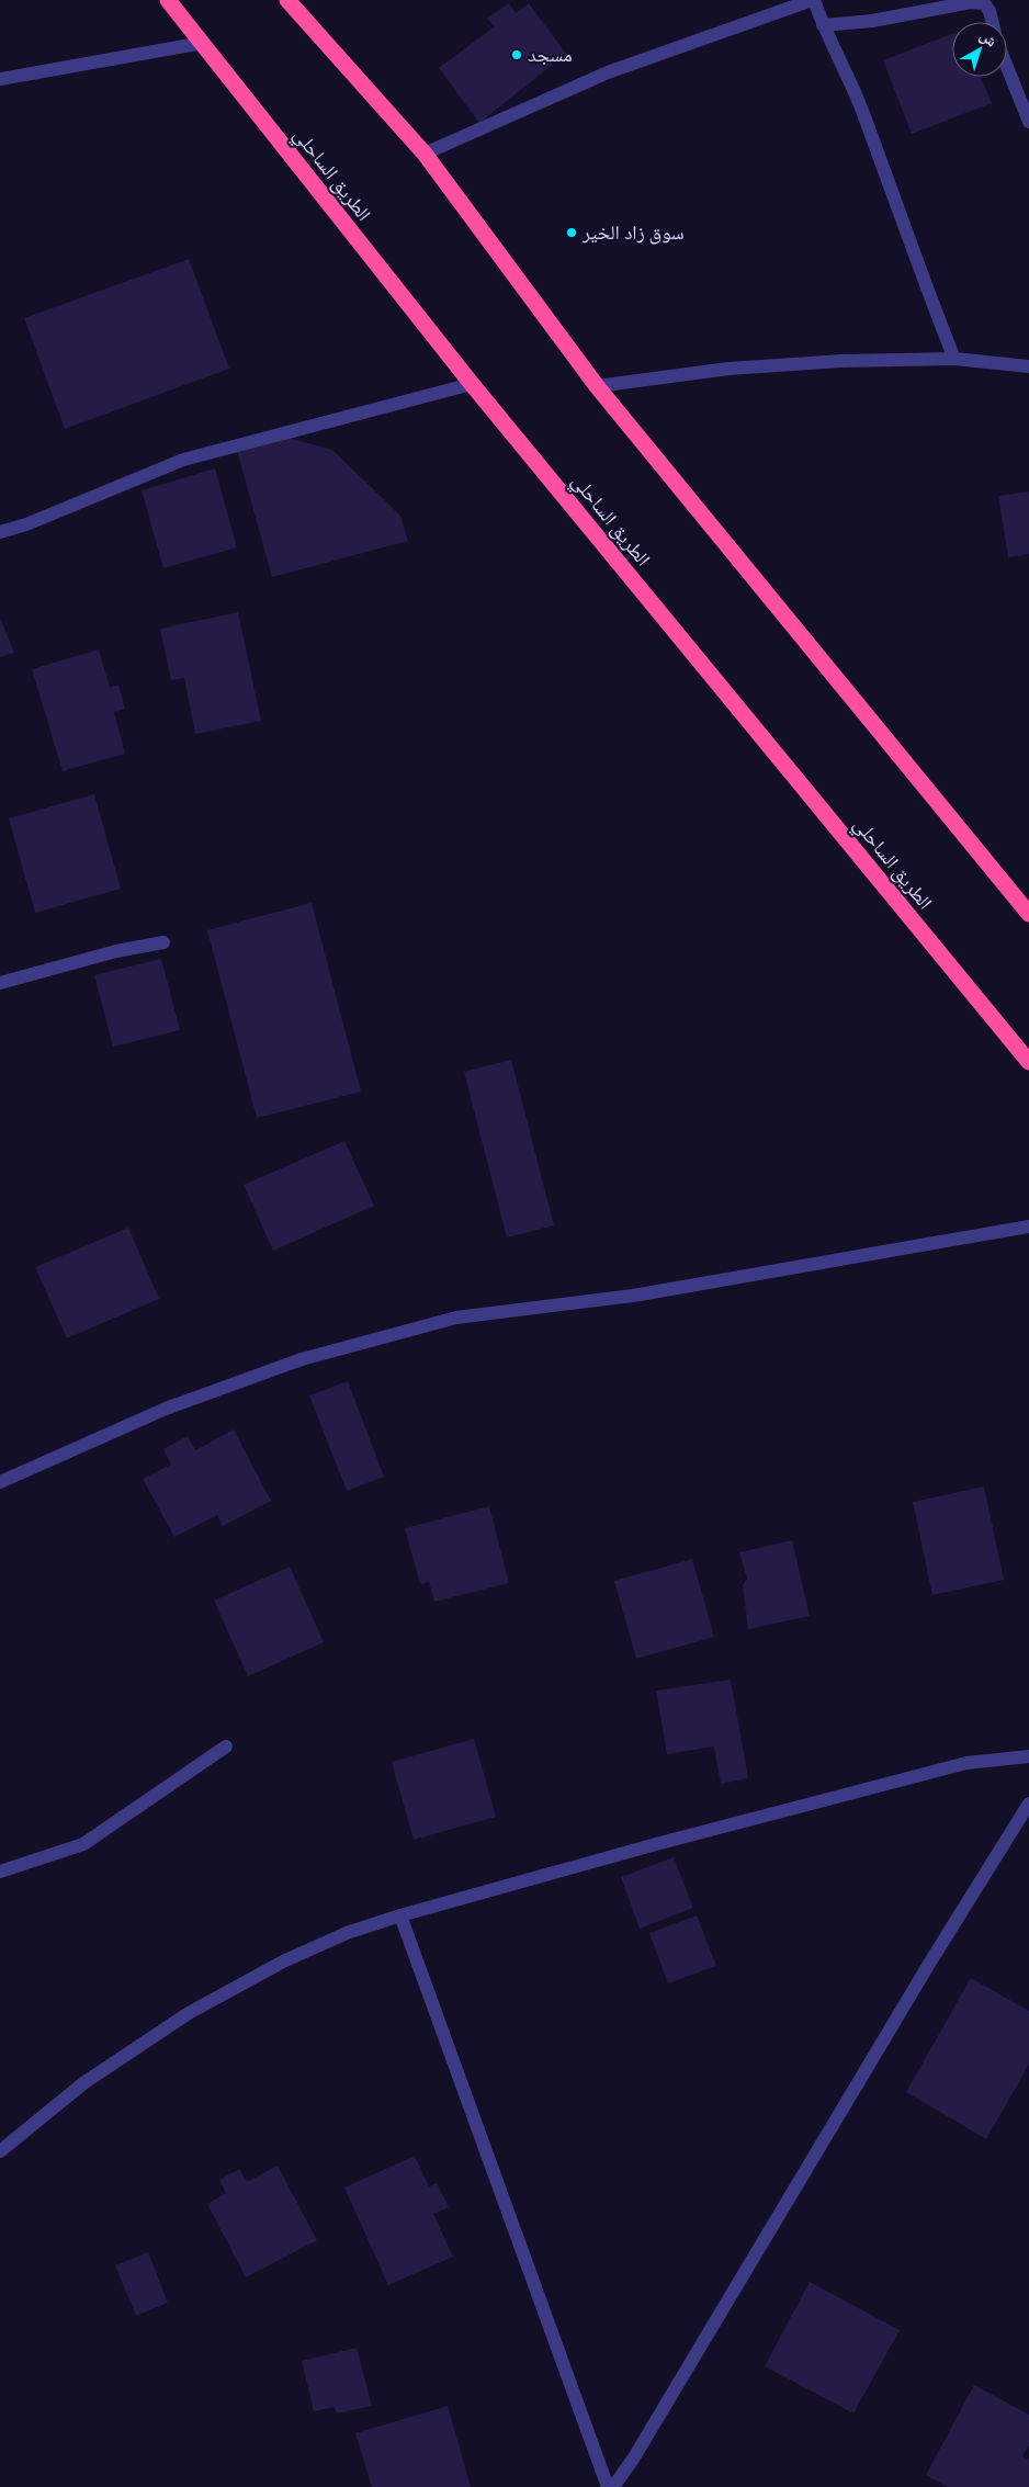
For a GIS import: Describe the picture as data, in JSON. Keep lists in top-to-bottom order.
{
  "streets": {
    "highway": ["الطريق الساحلي"]
  },
  "places": ["مسجد", "سوق زاد الخير"],
  "north": "top right"
}
